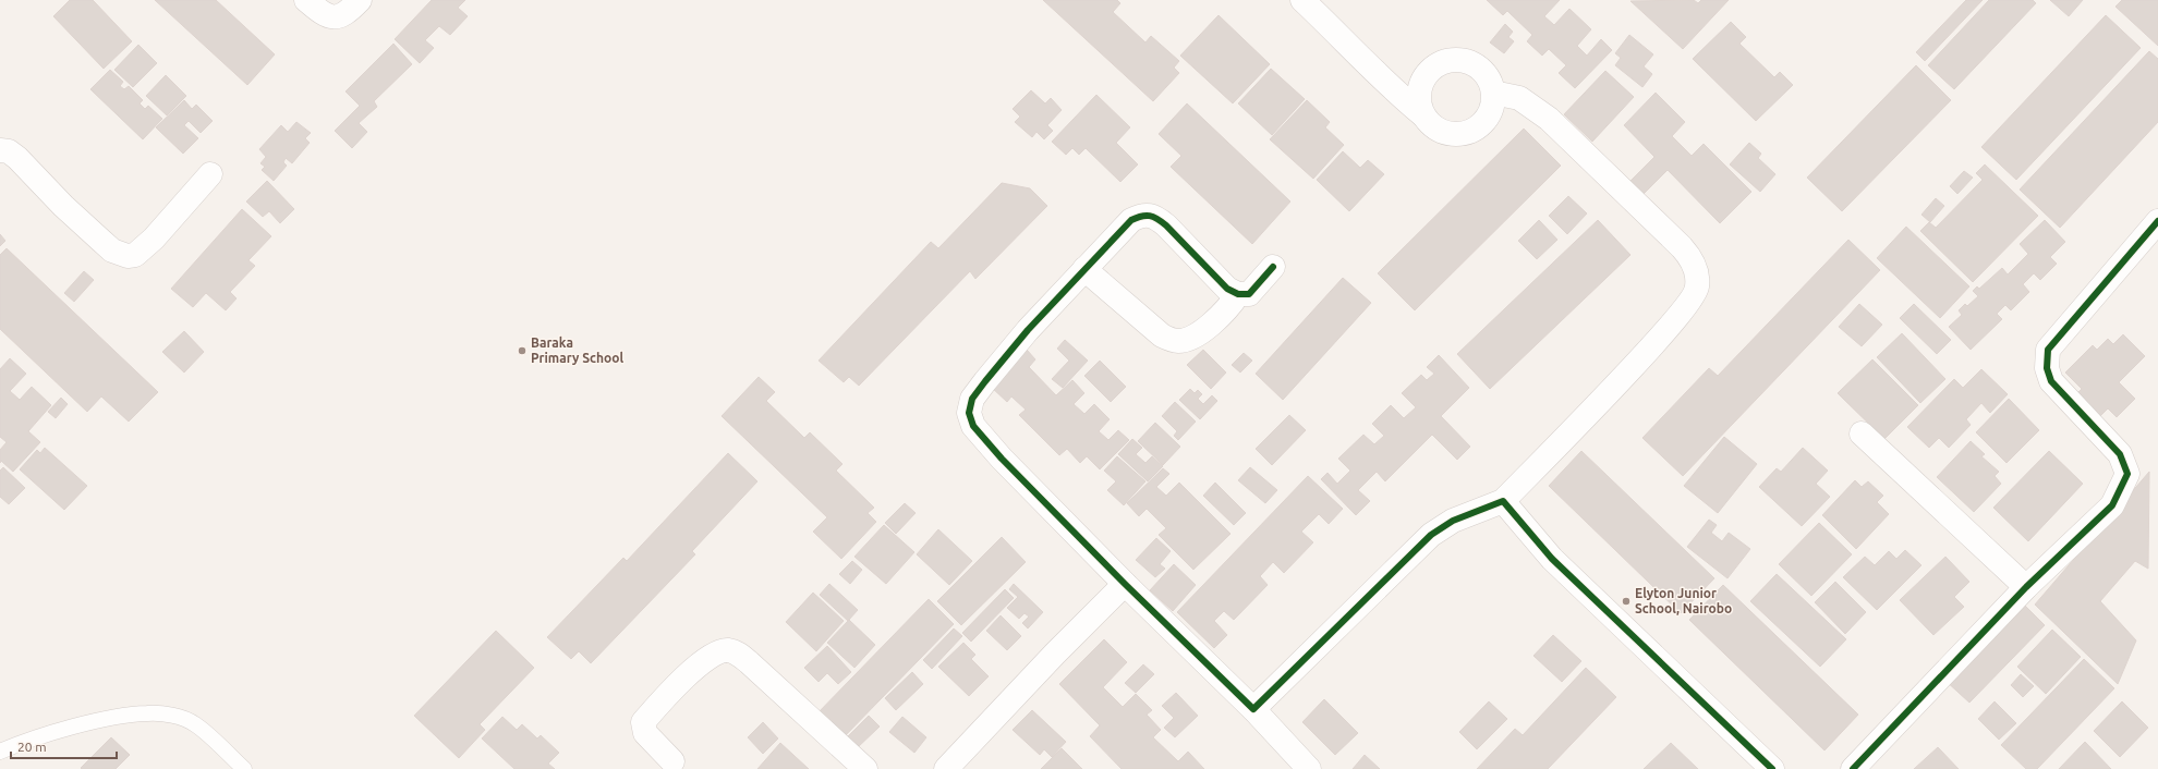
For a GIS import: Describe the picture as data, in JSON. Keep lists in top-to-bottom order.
{
  "places": ["Baraka Primary School", "Elyton Junior School, Nairobo"],
  "scale_bar": "20 m"
}
